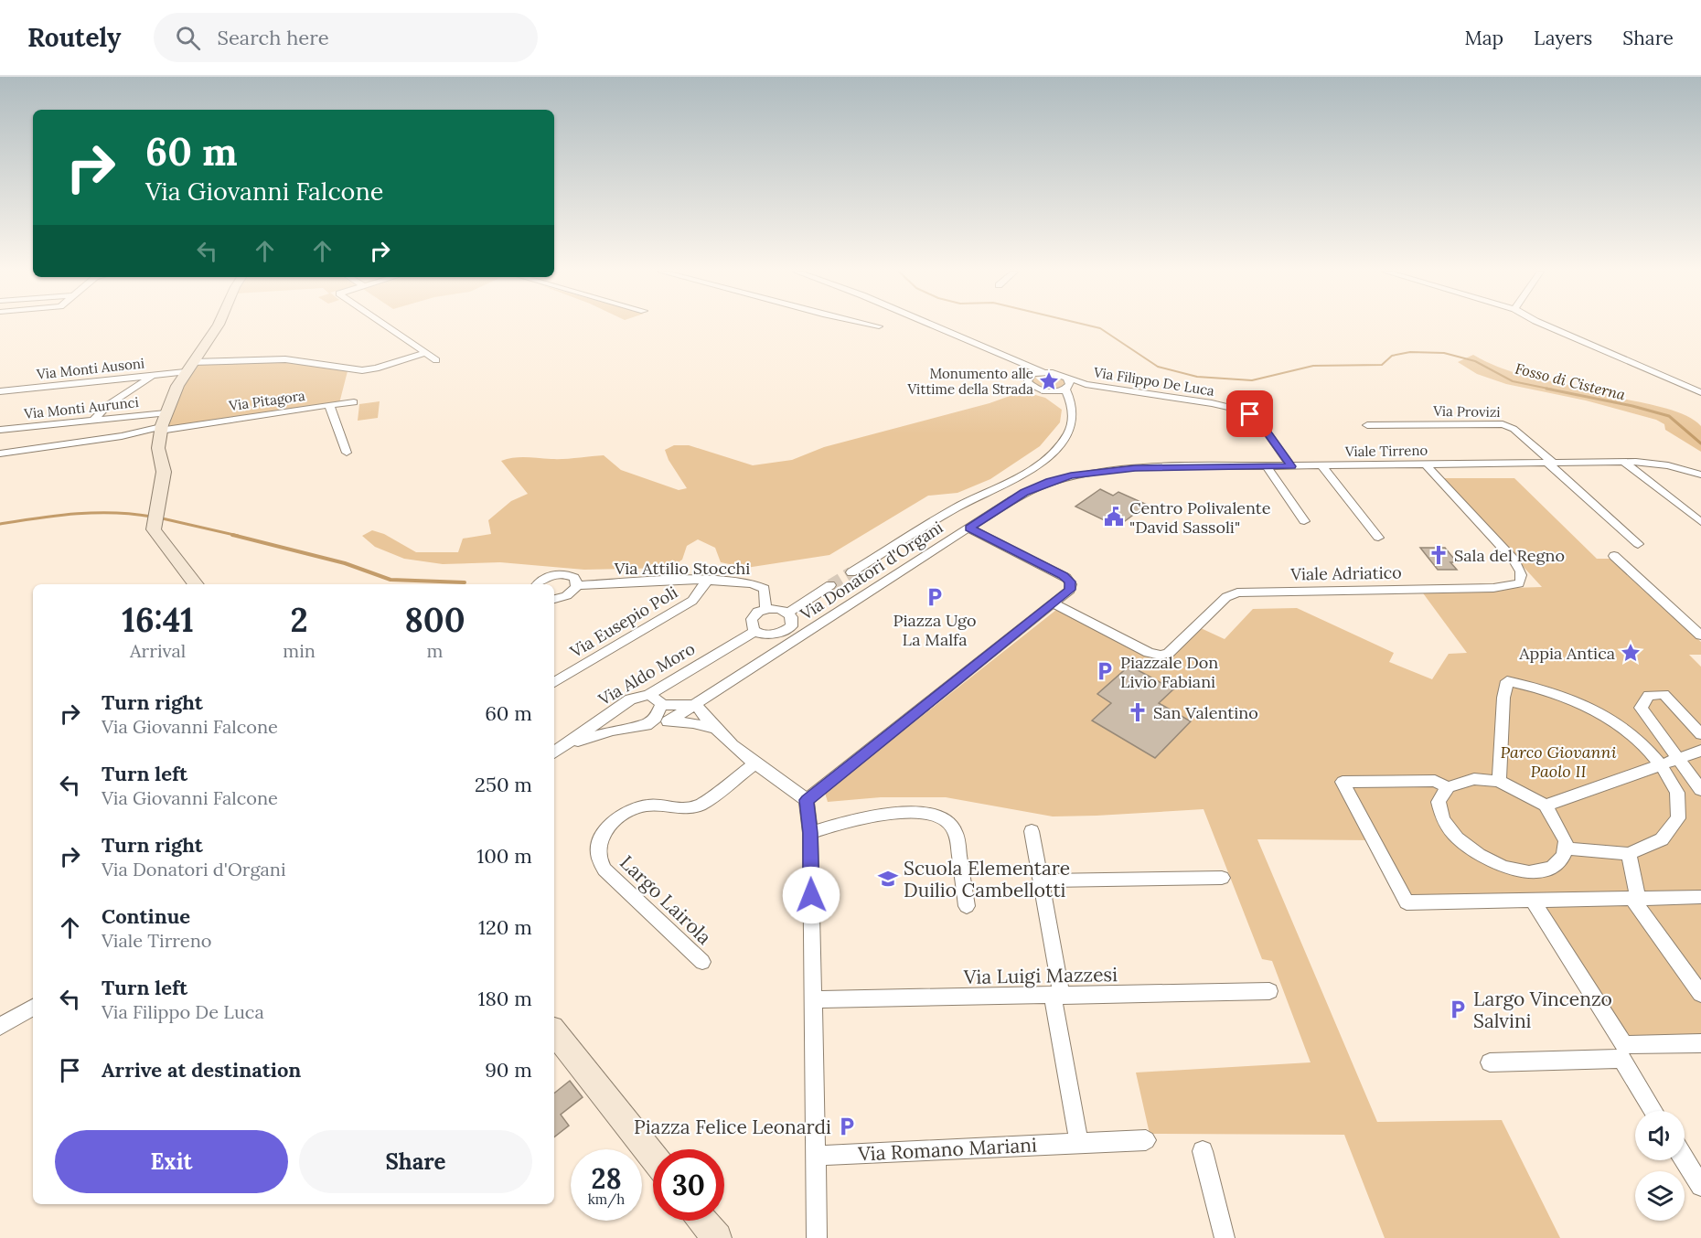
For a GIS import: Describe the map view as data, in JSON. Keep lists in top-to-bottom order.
{
  "streets": {
    "street": [
      "Via Monti Ausoni",
      "Via Filippo De Luca",
      "Via Pitagora",
      "Via Monti Aurunci",
      "Via Provizi",
      "Viale Tirreno",
      "Via Attilio Stocchi",
      "Via Donatori d'Organi",
      "Viale Adriatico",
      "Via Eusepio Poli",
      "Via Aldo Moro",
      "Largo Lairola",
      "Via Luigi Mazzesi",
      "Via Romano Mariani"
    ]
  },
  "crossings": [
    ["Via Filippo De Luca", "Viale Tirreno"],
    ["Via Provizi", "Viale Tirreno"],
    ["Viale Tirreno", "Via Donatori d'Organi"],
    ["Viale Tirreno", "Viale Adriatico"],
    ["Via Attilio Stocchi", "Via Eusepio Poli"],
    ["Via Attilio Stocchi", "Via Aldo Moro"]
  ],
  "water": ["Fosso di Cisterna"],
  "parks": ["Parco Giovanni Paolo II"],
  "places": {
    "place": ["Monumento alle Vittime della Strada", "Appia Antica"],
    "public building": ["Centro Polivalente \"David Sassoli\""],
    "church": ["Sala del Regno", "San Valentino"],
    "parking": [
      "Piazza Ugo La Malfa",
      "Piazzale Don Livio Fabiani",
      "Largo Vincenzo Salvini",
      "Piazza Felice Leonardi"
    ],
    "school or university": ["Scuola Elementare Duilio Cambellotti"]
  },
  "page": {
    "header": "Routely",
    "search": "Search here",
    "nav": ["Map", "Layers", "Share"],
    "turn": ["60 m", "Via Giovanni Falcone"],
    "eta": [
      "16:41",
      "Arrival",
      "2",
      "min",
      "800",
      "m"
    ],
    "list": [
      {
        "name": "Turn right",
        "note": "Via Giovanni Falcone",
        "value": "60 m"
      },
      {
        "name": "Turn left",
        "note": "Via Giovanni Falcone",
        "value": "250 m"
      },
      {
        "name": "Turn right",
        "note": "Via Donatori d'Organi",
        "value": "100 m"
      },
      {
        "name": "Continue",
        "note": "Viale Tirreno",
        "value": "120 m"
      },
      {
        "name": "Turn left",
        "note": "Via Filippo De Luca",
        "value": "180 m"
      },
      {
        "name": "Arrive at destination",
        "value": "90 m"
      }
    ],
    "buttons": ["Exit", "Share"],
    "speed": "28 km/h",
    "limit": "30"
  }
}
